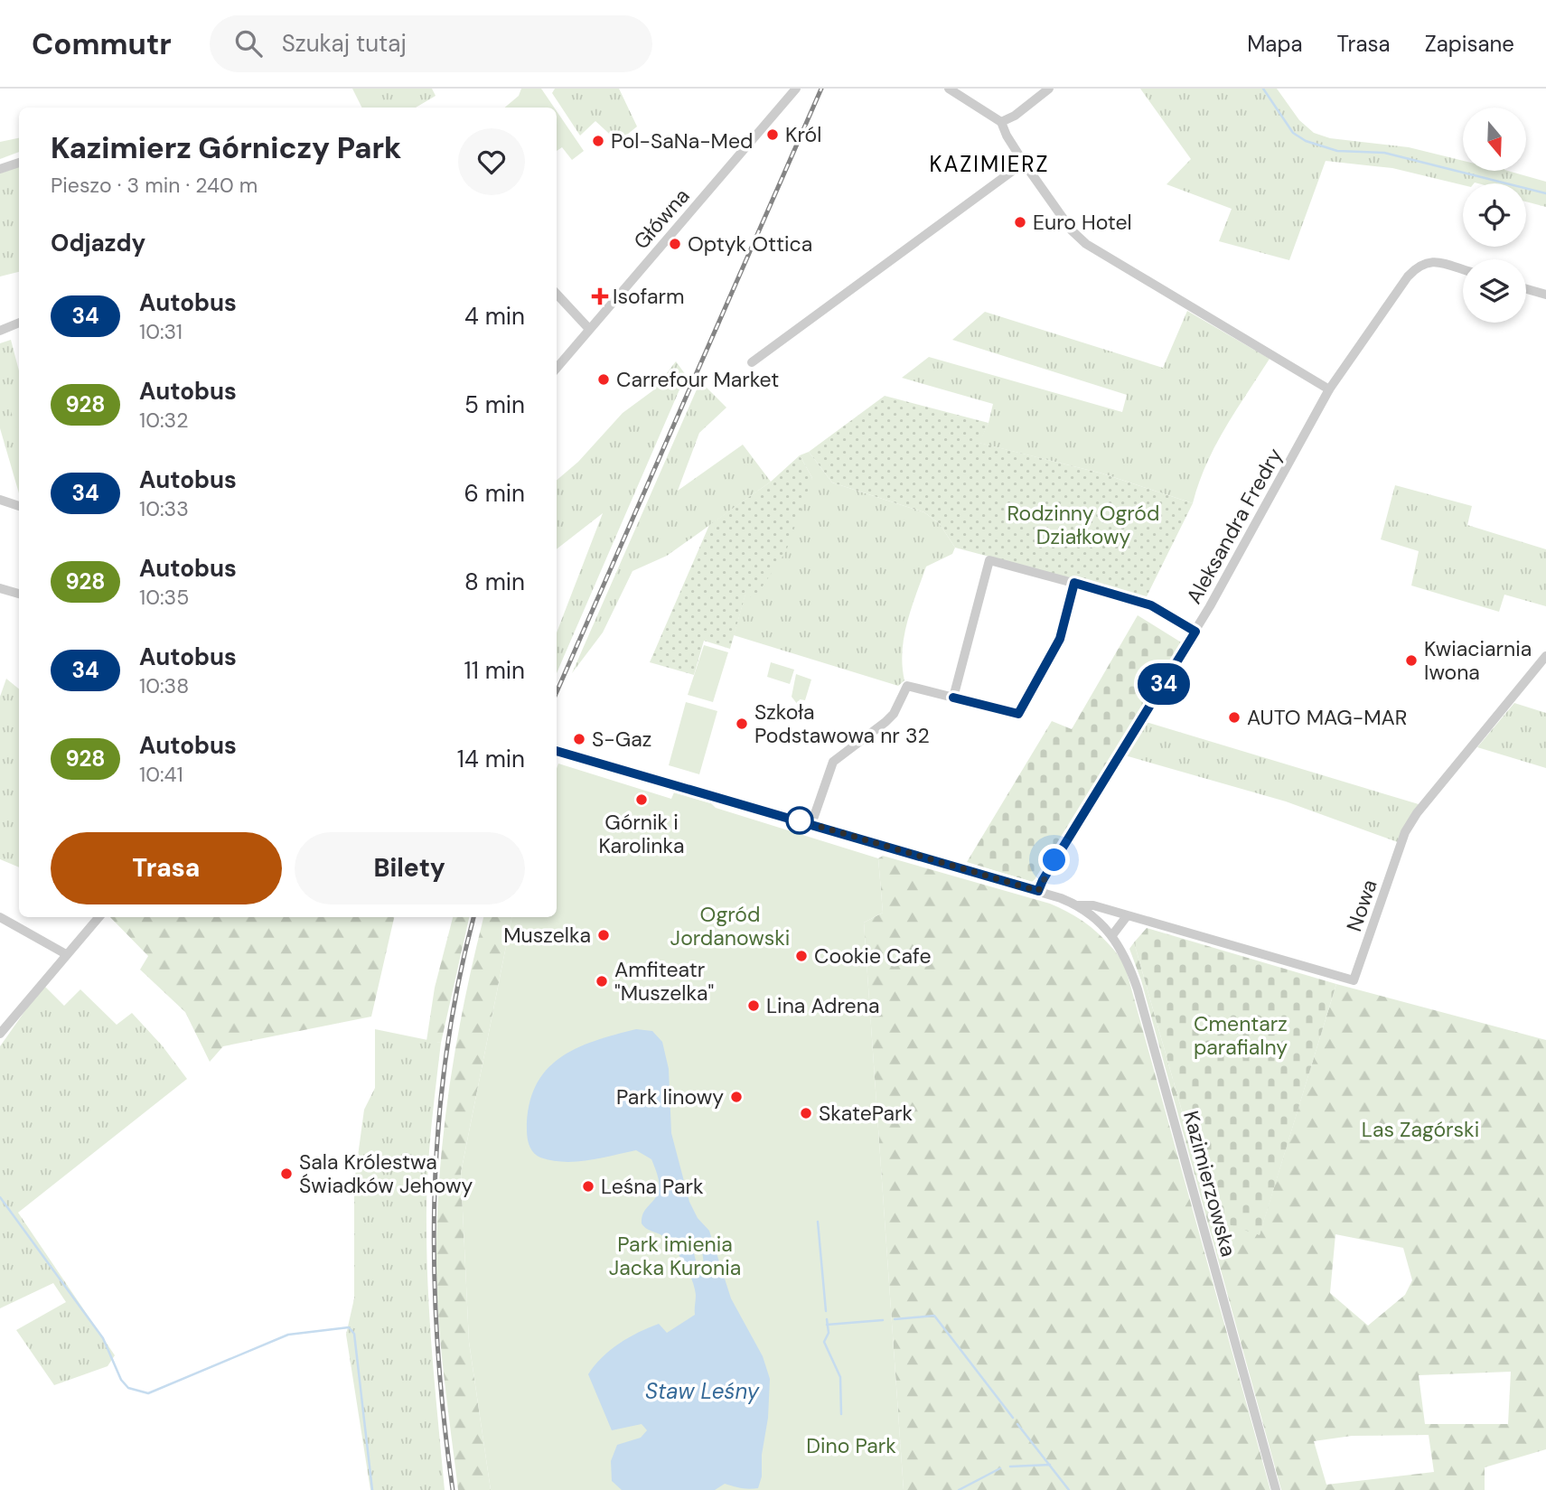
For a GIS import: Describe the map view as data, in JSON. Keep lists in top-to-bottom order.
{
  "streets": {
    "street": [
      "Główna",
      "Aleksandra Fredry",
      "Nowa",
      "Kazimierzowska"
    ]
  },
  "crossings": [
    ["Nowa", "Kazimierzowska"]
  ],
  "districts": ["KAZIMIERZ"],
  "water": ["Staw Leśny"],
  "parks": [
    "Rodzinny Ogród Działkowy",
    "Ogród Jordanowski",
    "Cmentarz parafialny",
    "Las Zagórski",
    "Park imienia Jacka Kuronia",
    "Dino Park"
  ],
  "places": {
    "other": [
      "Król",
      "Pol-SaNa-Med",
      "Euro Hotel",
      "Optyk Ottica",
      "Carrefour Market",
      "Kwiaciarnia Iwona",
      "AUTO MAG-MAR",
      "Szkoła Podstawowa nr 32",
      "S-Gaz",
      "Górnik i Karolinka",
      "Muszelka",
      "Cookie Cafe",
      "Amfiteatr \"Muszelka\"",
      "Lina Adrena",
      "Park linowy",
      "SkatePark",
      "Sala Królestwa Świadków Jehowy",
      "Leśna Park"
    ],
    "health": ["Isofarm"]
  },
  "lines": ["bus line 34"],
  "north": "bottom",
  "page": {
    "header": "Commutr",
    "search": "Szukaj tutaj",
    "nav": ["Mapa", "Trasa", "Zapisane"],
    "on_map": "34",
    "heading": [
      ["Kazimierz Górniczy Park", "Pieszo · 3 min · 240 m"],
      "Odjazdy"
    ],
    "list": [
      {
        "mark": "34",
        "name": "Autobus",
        "note": "10:31",
        "value": "4 min"
      },
      {
        "mark": "928",
        "name": "Autobus",
        "note": "10:32",
        "value": "5 min"
      },
      {
        "mark": "34",
        "name": "Autobus",
        "note": "10:33",
        "value": "6 min"
      },
      {
        "mark": "928",
        "name": "Autobus",
        "note": "10:35",
        "value": "8 min"
      },
      {
        "mark": "34",
        "name": "Autobus",
        "note": "10:38",
        "value": "11 min"
      },
      {
        "mark": "928",
        "name": "Autobus",
        "note": "10:41",
        "value": "14 min"
      }
    ],
    "buttons": ["Trasa", "Bilety"]
  }
}
